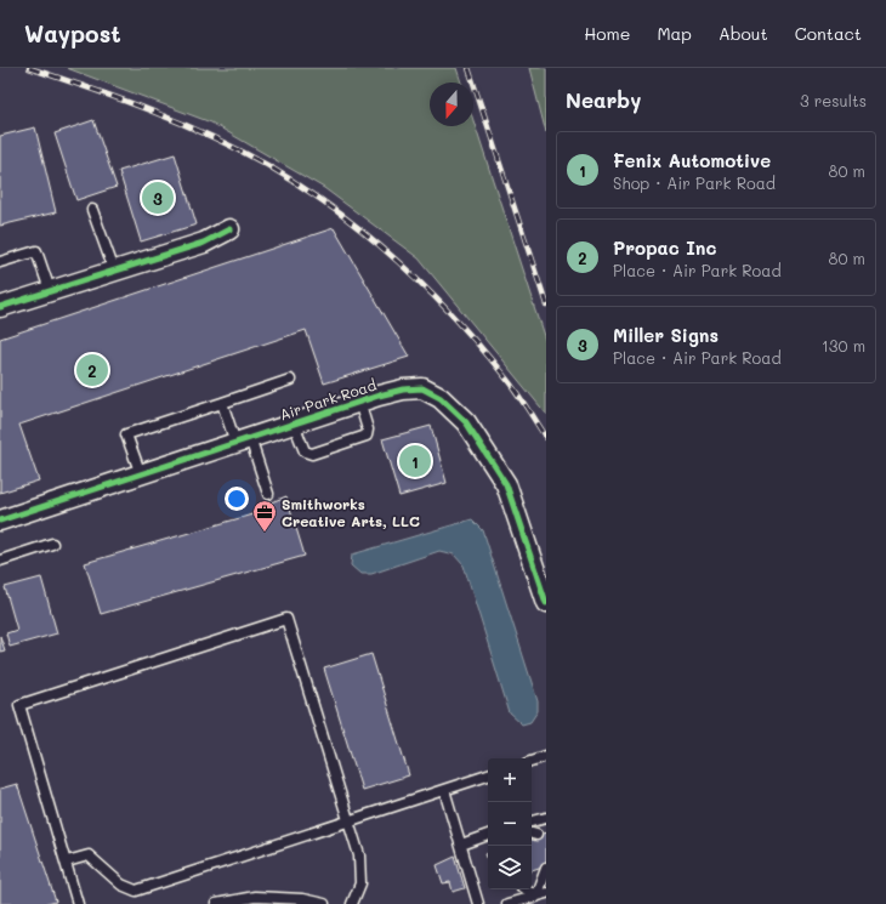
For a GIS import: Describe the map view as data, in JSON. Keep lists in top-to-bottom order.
{
  "streets": {
    "street": ["Air Park Road"]
  },
  "places": {
    "office": ["Smithworks Creative Arts, LLC"]
  },
  "north": "bottom",
  "page": {
    "header": "Waypost",
    "nav": [
      "Home",
      "Map",
      "About",
      "Contact"
    ],
    "heading": ["Nearby", "3 results"],
    "list": [
      {
        "mark": "1",
        "name": "Fenix Automotive",
        "note": "Shop · Air Park Road",
        "value": "80 m"
      },
      {
        "mark": "2",
        "name": "Propac Inc",
        "note": "Place · Air Park Road",
        "value": "80 m"
      },
      {
        "mark": "3",
        "name": "Miller Signs",
        "note": "Place · Air Park Road",
        "value": "130 m"
      }
    ],
    "pins": ["3", "2", "1"],
    "map_buttons": ["+", "−"]
  }
}
